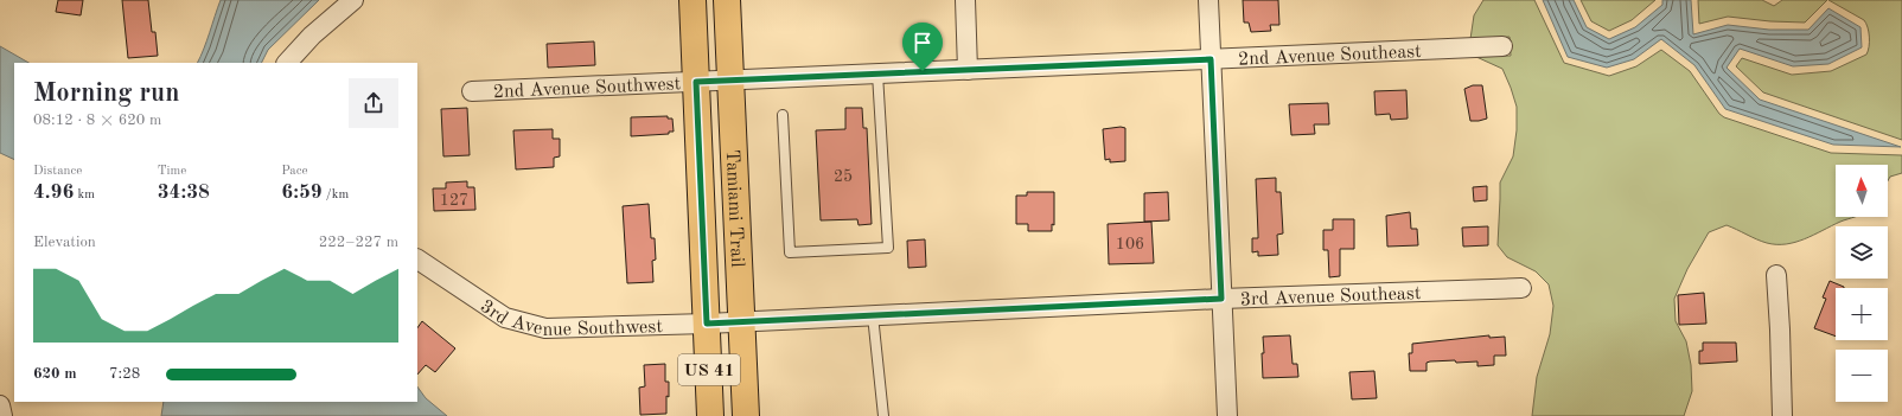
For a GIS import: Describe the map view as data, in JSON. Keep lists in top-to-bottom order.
{
  "streets": {
    "main road": ["Tamiami Trail", "US 41"],
    "street": [
      "2nd Avenue Southeast",
      "2nd Avenue Southwest",
      "3rd Avenue Southeast",
      "3rd Avenue Southwest"
    ]
  },
  "crossings": [
    ["2nd Avenue Southeast", "2nd Avenue Southwest"],
    ["2nd Avenue Southeast", "Tamiami Trail"],
    ["2nd Avenue Southwest", "Tamiami Trail"],
    ["Tamiami Trail", "3rd Avenue Southeast"],
    ["Tamiami Trail", "3rd Avenue Southwest"],
    ["3rd Avenue Southeast", "3rd Avenue Southwest"]
  ],
  "house_numbers": ["25", "127", "106"],
  "north": "top",
  "page": {
    "heading": ["Morning run", "08:12 · 8 × 620 m"],
    "stats": [
      ["Distance", "4.96 km"],
      ["Time", "34:38"],
      ["Pace", "6:59 /km"]
    ],
    "map_buttons": ["+", "−"],
    "chart": ["Elevation", "222–227 m"],
    "list": [
      {
        "name": "620 m",
        "note": "7:28"
      }
    ]
  }
}
